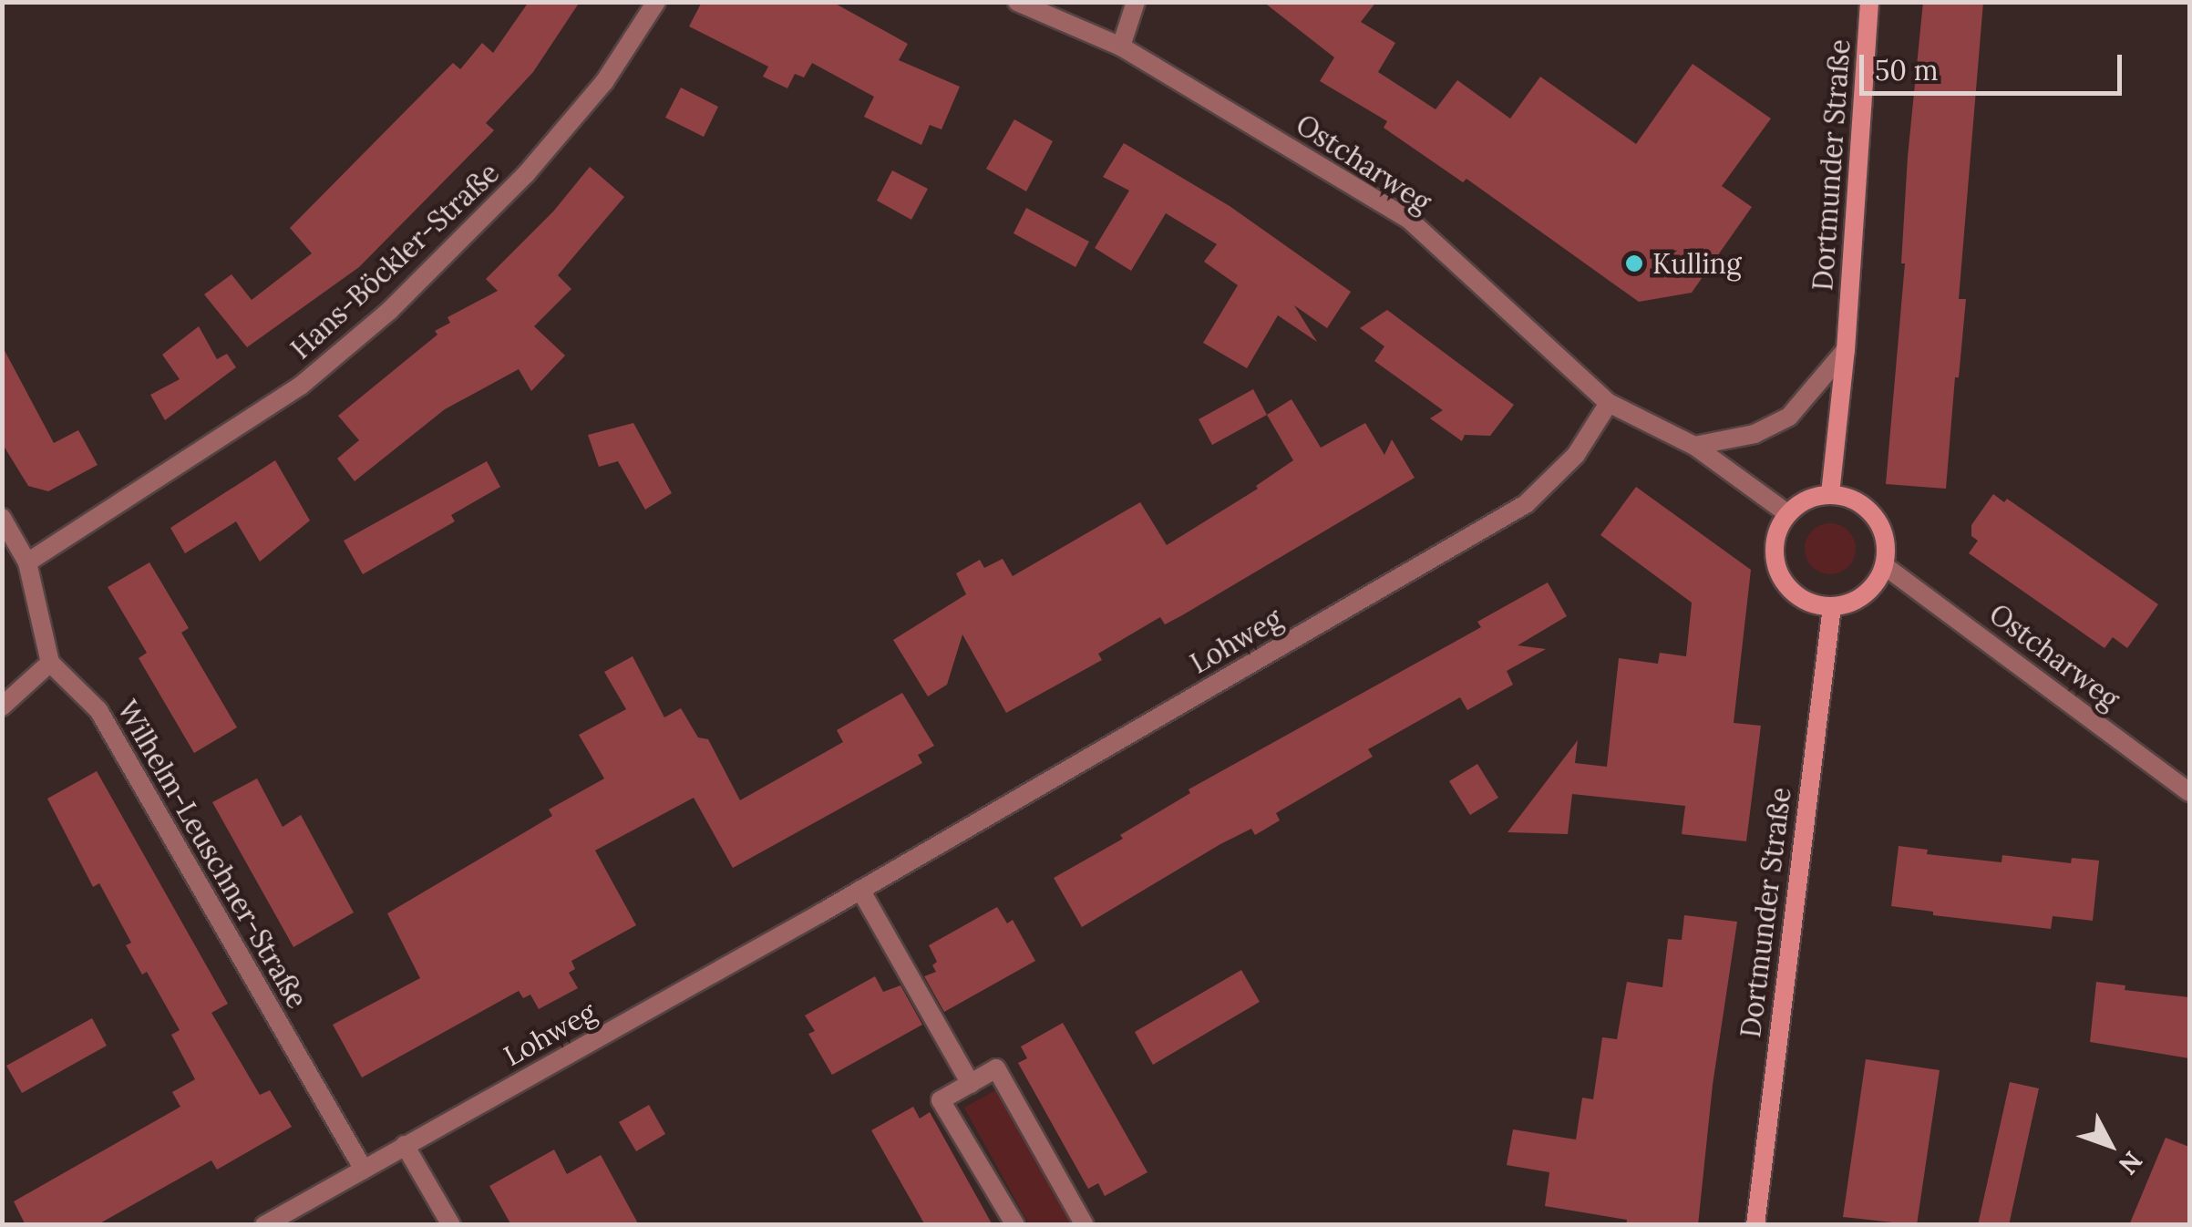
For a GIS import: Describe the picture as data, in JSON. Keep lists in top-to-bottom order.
{
  "streets": {
    "main road": ["Dortmunder Straße"],
    "street": [
      "Ostcharweg",
      "Hans-Böckler-Straße",
      "Lohweg",
      "Wilhelm-Leuschner-Straße"
    ]
  },
  "crossings": [
    ["Ostcharweg", "Dortmunder Straße"],
    ["Ostcharweg", "Lohweg"],
    ["Lohweg", "Wilhelm-Leuschner-Straße"]
  ],
  "places": ["Kulling"],
  "scale_bar": "50 m",
  "north": "bottom right"
}
